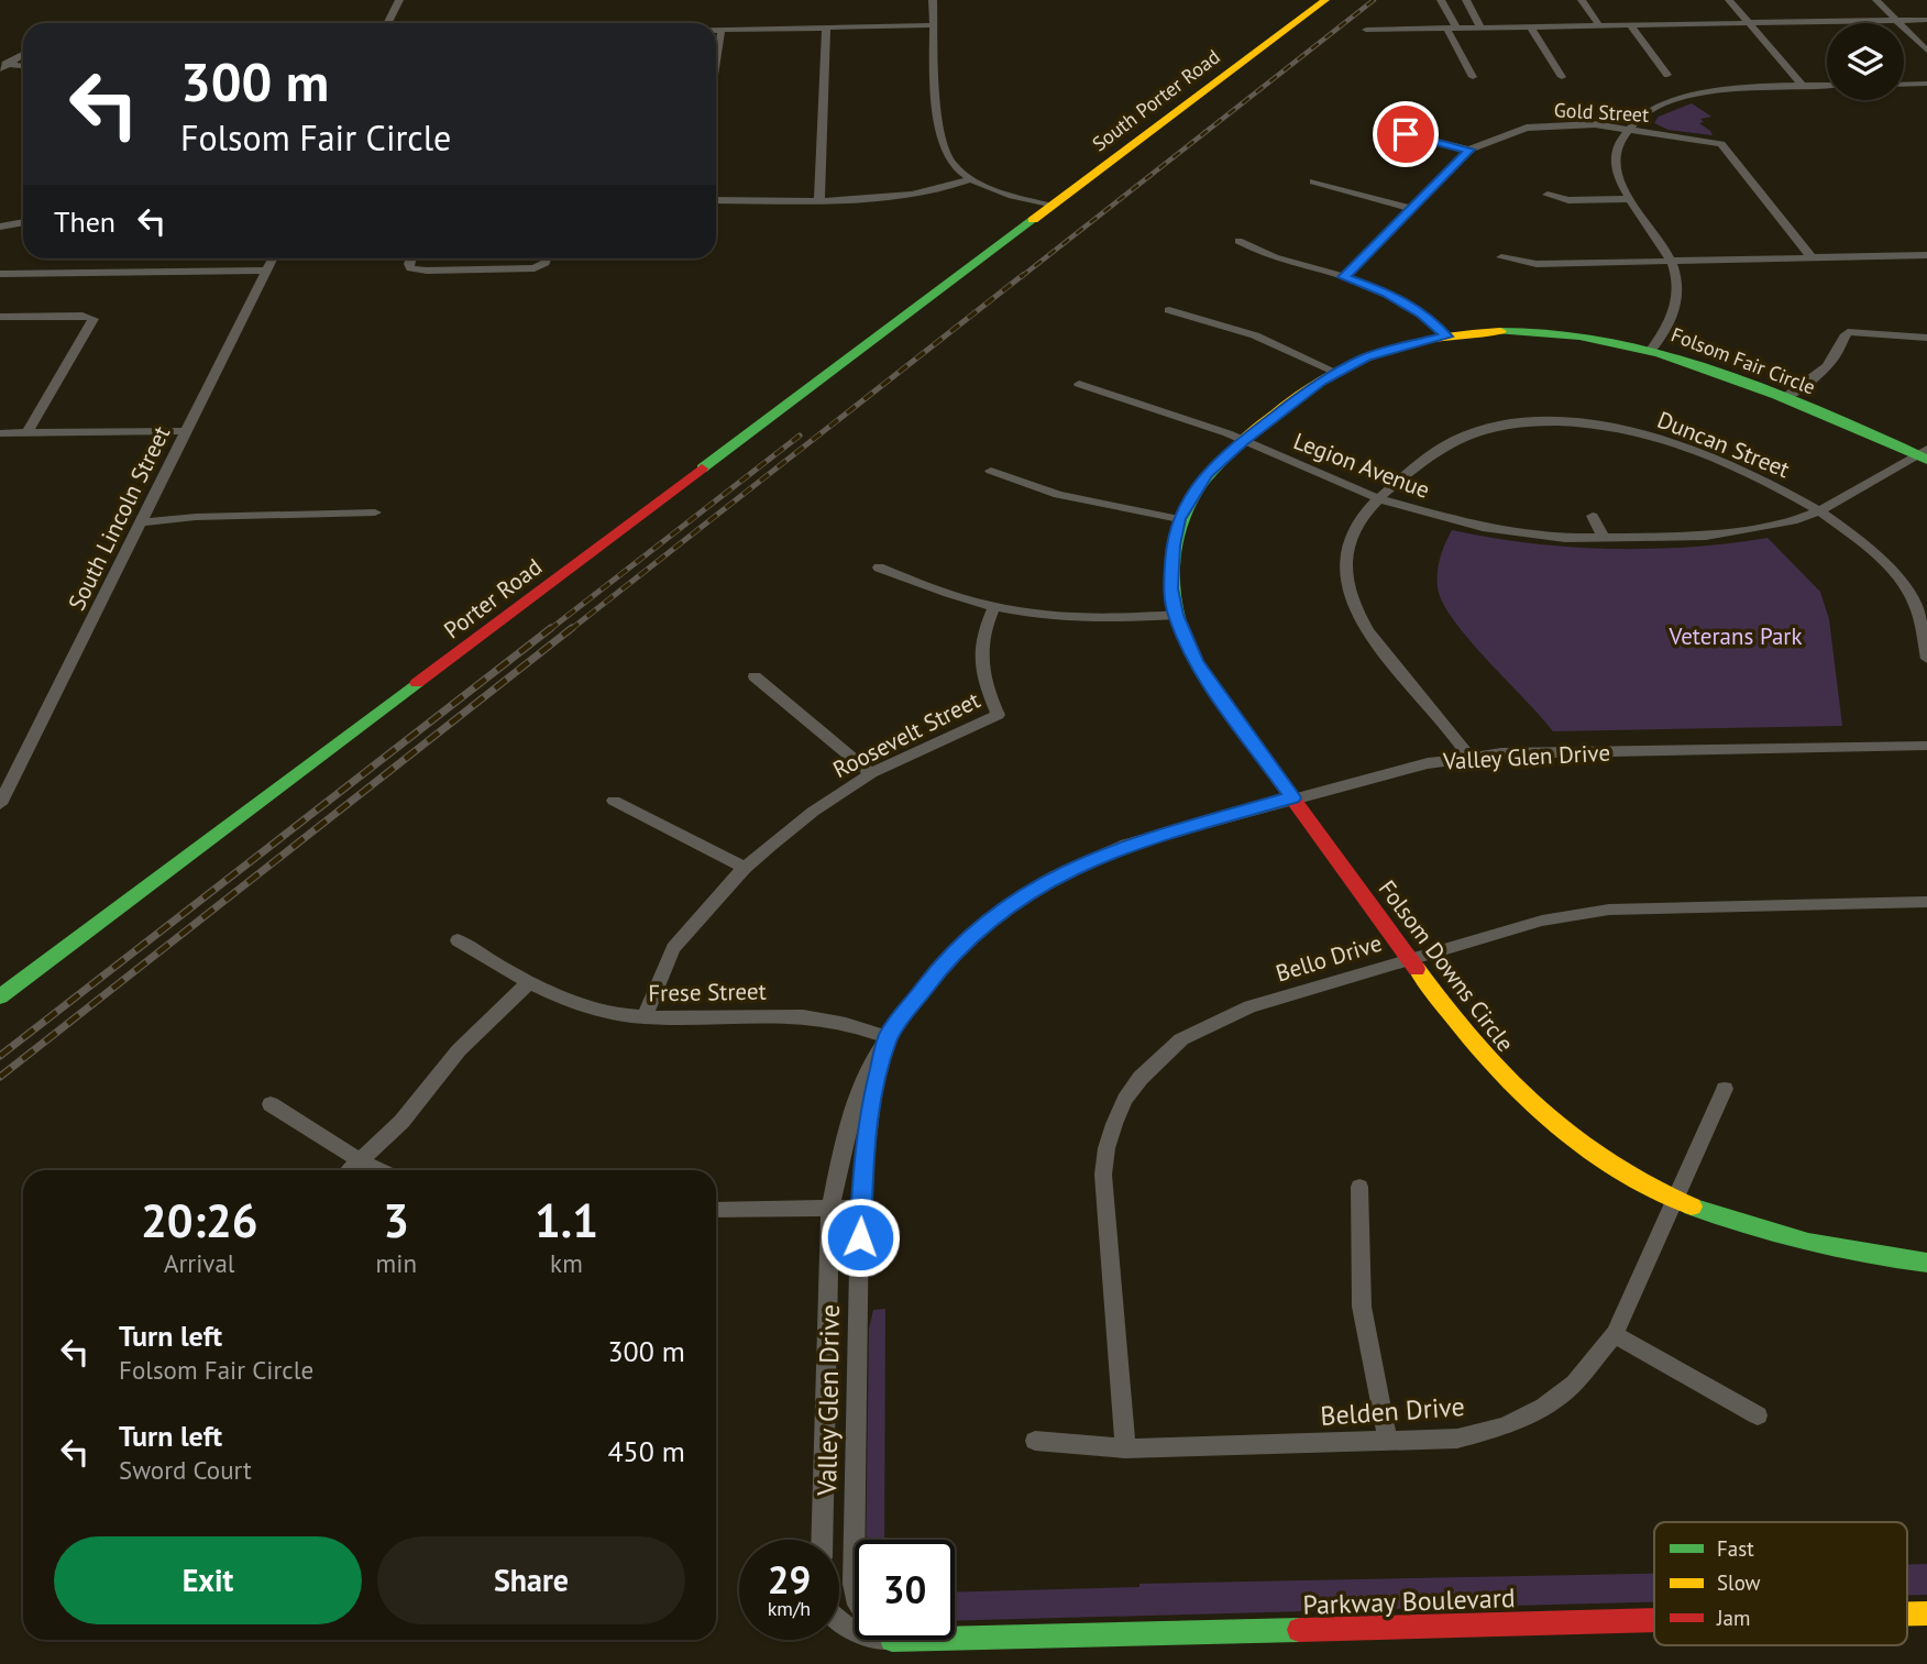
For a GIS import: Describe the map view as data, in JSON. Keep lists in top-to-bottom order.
{
  "streets": {
    "street": [
      "South Porter Road",
      "Gold Street",
      "Folsom Fair Circle",
      "Duncan Street",
      "Legion Avenue",
      "South Lincoln Street",
      "Porter Road",
      "Roosevelt Street",
      "Valley Glen Drive",
      "Bello Drive",
      "Folsom Downs Circle",
      "Frese Street",
      "Belden Drive",
      "Parkway Boulevard"
    ]
  },
  "crossings": [
    ["South Porter Road", "Porter Road"],
    ["Folsom Fair Circle", "Legion Avenue"],
    ["Folsom Fair Circle", "Valley Glen Drive"],
    ["Folsom Fair Circle", "Folsom Downs Circle"],
    ["Duncan Street", "Legion Avenue"],
    ["Duncan Street", "Valley Glen Drive"],
    ["Roosevelt Street", "Frese Street"],
    ["Valley Glen Drive", "Folsom Downs Circle"],
    ["Valley Glen Drive", "Frese Street"],
    ["Bello Drive", "Folsom Downs Circle"],
    ["Bello Drive", "Belden Drive"],
    ["Folsom Downs Circle", "Belden Drive"]
  ],
  "parks": ["Veterans Park"],
  "legend": ["Fast", "Slow", "Jam"],
  "page": {
    "turn": ["300 m", "Folsom Fair Circle"],
    "then": "Then",
    "eta": [
      "20:26",
      "Arrival",
      "3",
      "min",
      "1.1",
      "km"
    ],
    "list": [
      {
        "name": "Turn left",
        "note": "Folsom Fair Circle",
        "value": "300 m"
      },
      {
        "name": "Turn left",
        "note": "Sword Court",
        "value": "450 m"
      }
    ],
    "buttons": ["Exit", "Share"],
    "speed": "29 km/h",
    "limit": "30"
  }
}
